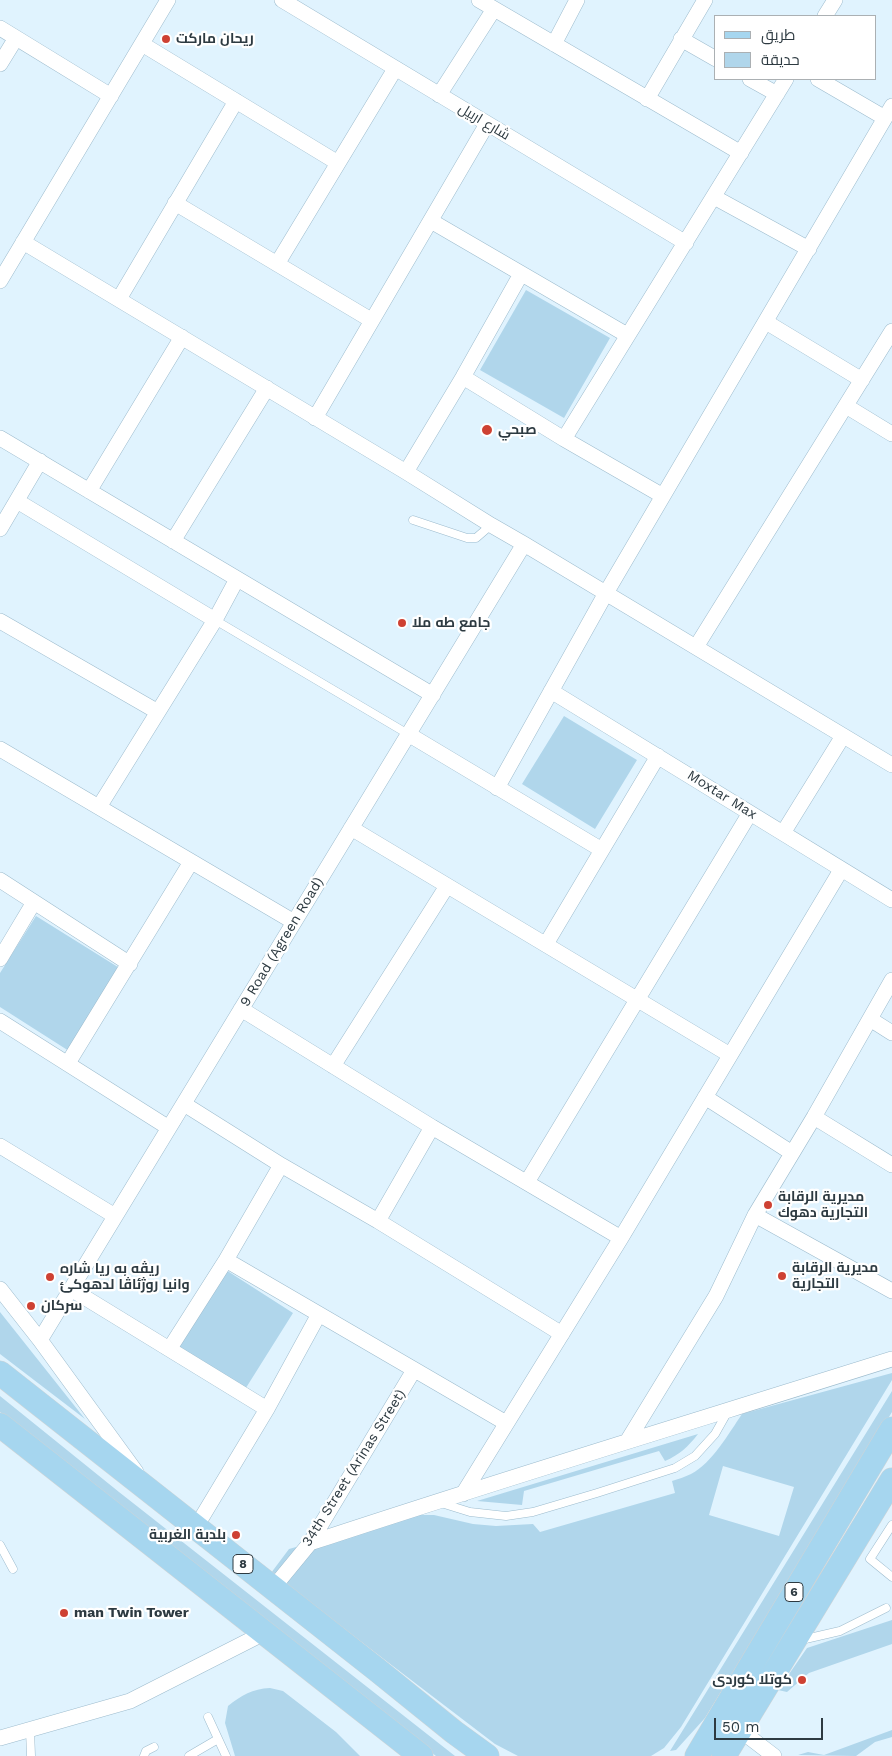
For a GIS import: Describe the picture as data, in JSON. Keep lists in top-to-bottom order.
{
  "streets": {
    "main road": ["8", "6"],
    "street": [
      "شارع اربيل",
      "Moxtar Max",
      "9 Road (Agreen Road)",
      "34th Street (Arinas Street)"
    ]
  },
  "crossings": [
    ["34th Street (Arinas Street)", "8"]
  ],
  "places": [
    "ريحان ماركت",
    "صبحي",
    "جامع طه ملا",
    "مديرية الرقابة التجارية دهوك",
    "مديرية الرقابة التجارية",
    "ريڤه به ريا شاره وانيا روژئاڤا لدهوكئ",
    "سركان",
    "بلدية الغربية",
    "man Twin Tower",
    "كوتلا كوردی"
  ],
  "legend": ["طريق", "حديقة"],
  "scale_bar": "50 m"
}
